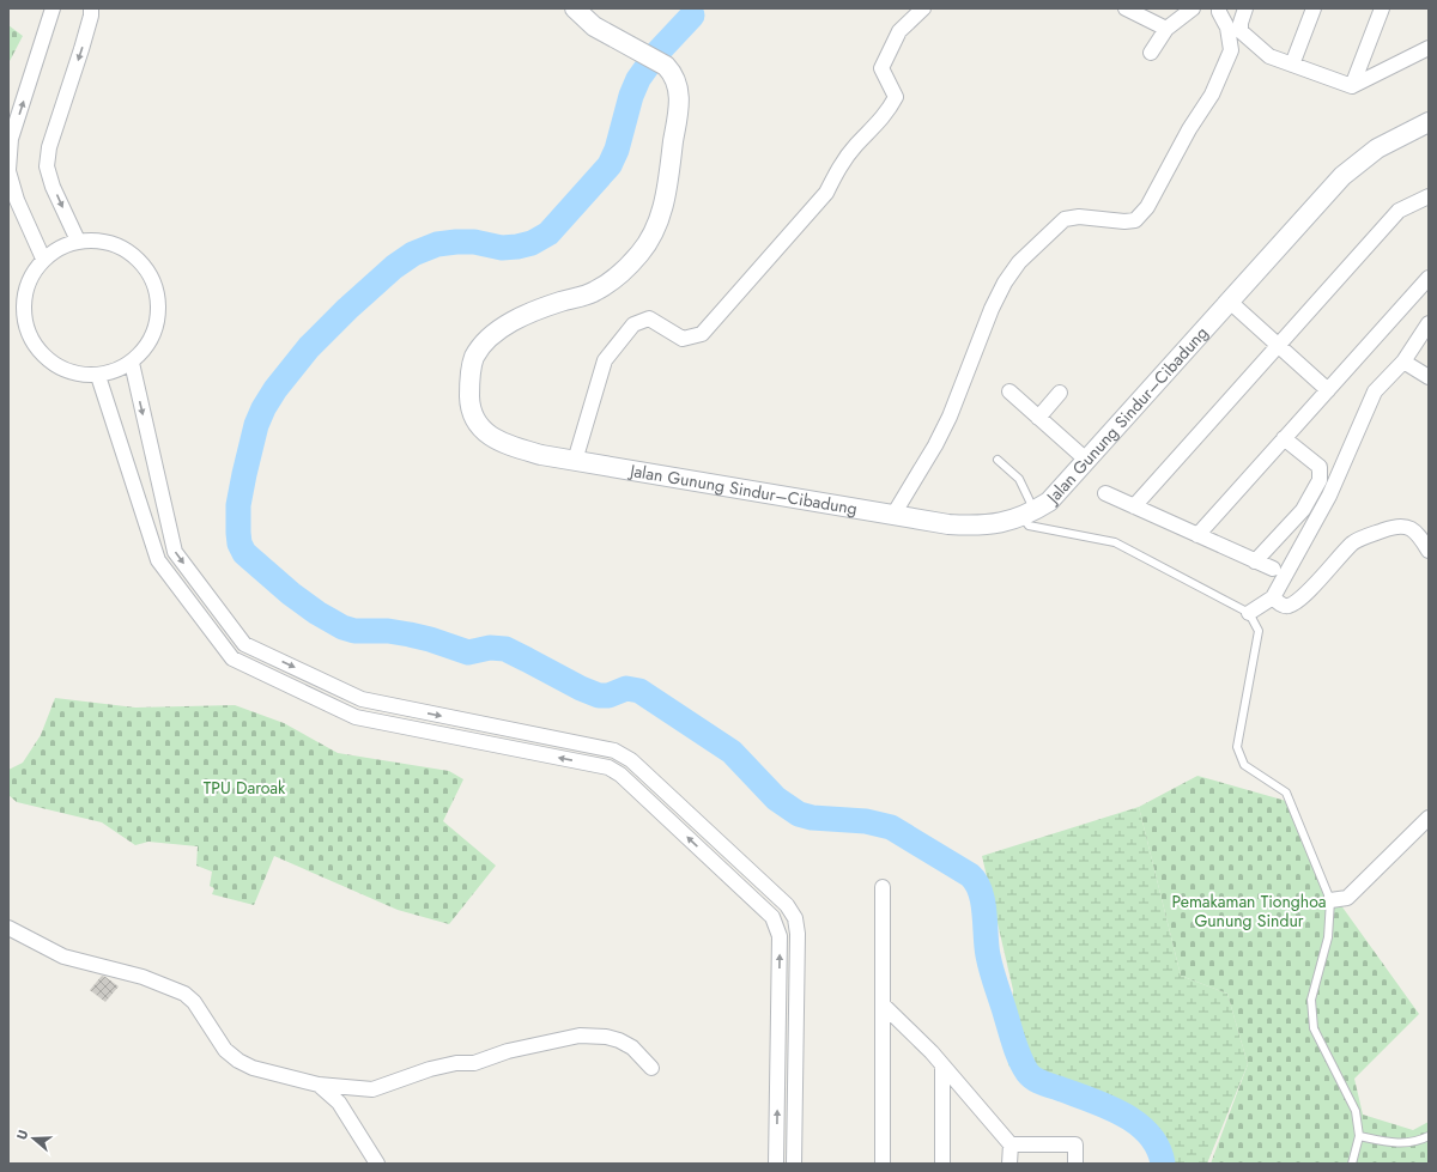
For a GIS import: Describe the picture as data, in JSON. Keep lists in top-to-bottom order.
{
  "streets": {
    "street": ["Jalan Gunung Sindur–Cibadung"]
  },
  "parks": ["TPU Daroak", "Pemakaman Tionghoa Gunung Sindur"],
  "north": "left"
}
